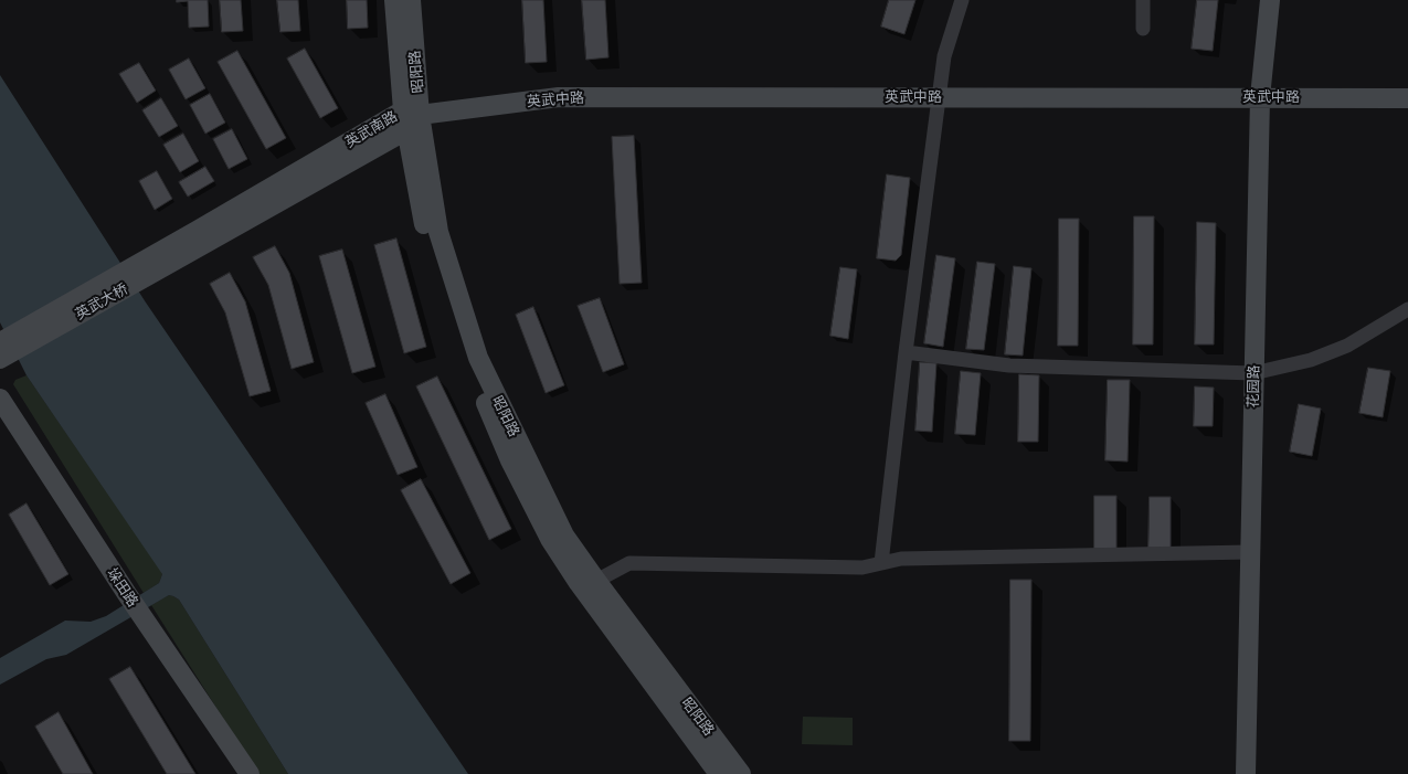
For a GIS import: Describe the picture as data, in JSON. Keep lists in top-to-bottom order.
{
  "streets": {
    "main road": [
      "昭阳路",
      "英武中路",
      "英武南路",
      "英武大桥",
      "花园路",
      "垛田路"
    ]
  },
  "crossings": [
    ["昭阳路", "英武中路"],
    ["昭阳路", "英武南路"],
    ["英武中路", "英武南路"],
    ["英武中路", "花园路"],
    ["英武南路", "英武大桥"]
  ]
}
